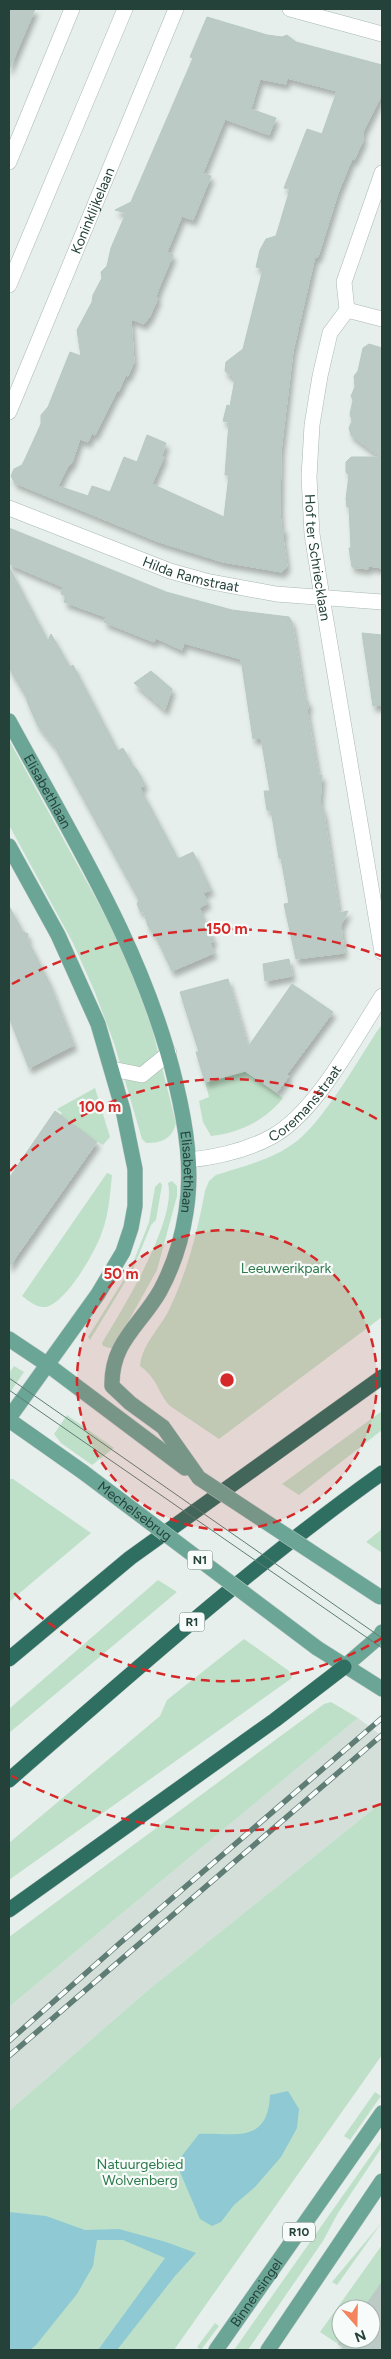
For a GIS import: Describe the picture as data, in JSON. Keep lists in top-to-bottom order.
{
  "streets": {
    "highway": ["R1"],
    "main road": [
      "Elisabethlaan",
      "Mechelsebrug",
      "N1",
      "R10",
      "Binnensingel"
    ],
    "street": [
      "Koninklijkelaan",
      "Hof ter Schriecklaan",
      "Hilda Ramstraat",
      "Coremansstraat"
    ]
  },
  "crossings": [
    ["Hof ter Schriecklaan", "Hilda Ramstraat"],
    ["Elisabethlaan", "Coremansstraat"]
  ],
  "parks": ["Leeuwerikpark", "Natuurgebied Wolvenberg"],
  "north": "bottom",
  "rings": ["150 m", "100 m", "50 m"]
}
